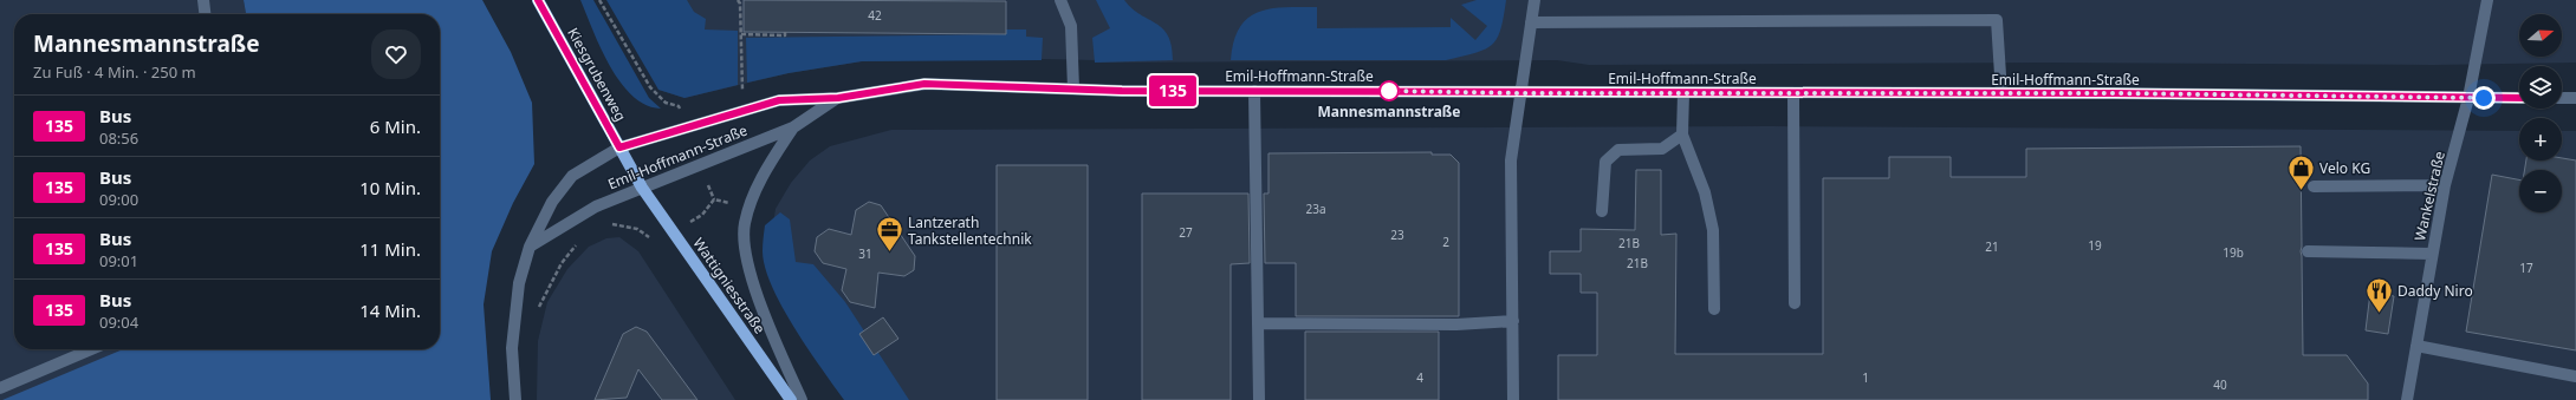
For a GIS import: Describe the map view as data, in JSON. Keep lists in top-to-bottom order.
{
  "streets": {
    "main road": ["Kiesgrubenweg", "Wattigniesstraße"],
    "street": ["Emil-Hoffmann-Straße", "Wankelstraße"]
  },
  "crossings": [
    ["Kiesgrubenweg", "Emil-Hoffmann-Straße"],
    ["Kiesgrubenweg", "Wattigniesstraße"],
    ["Emil-Hoffmann-Straße", "Wankelstraße"],
    ["Emil-Hoffmann-Straße", "Wattigniesstraße"]
  ],
  "places": {
    "other": ["Mannesmannstraße"],
    "shop": ["Velo KG"],
    "office": ["Lantzerath Tankstellentechnik"],
    "restaurant": ["Daddy Niro"]
  },
  "lines": ["bus line 135"],
  "house_numbers": [
    "42",
    "23a",
    "27",
    "23",
    "2",
    "21B",
    "19",
    "21",
    "19b",
    "31",
    "21B",
    "17",
    "4",
    "1",
    "40"
  ],
  "north": "right",
  "page": {
    "on_map": "135",
    "map_buttons": ["+", "−"],
    "heading": ["Mannesmannstraße", "Zu Fuß · 4 Min. · 250 m"],
    "list": [
      {
        "mark": "135",
        "name": "Bus",
        "note": "08:56",
        "value": "6 Min."
      },
      {
        "mark": "135",
        "name": "Bus",
        "note": "09:00",
        "value": "10 Min."
      },
      {
        "mark": "135",
        "name": "Bus",
        "note": "09:01",
        "value": "11 Min."
      },
      {
        "mark": "135",
        "name": "Bus",
        "note": "09:04",
        "value": "14 Min."
      }
    ]
  }
}
